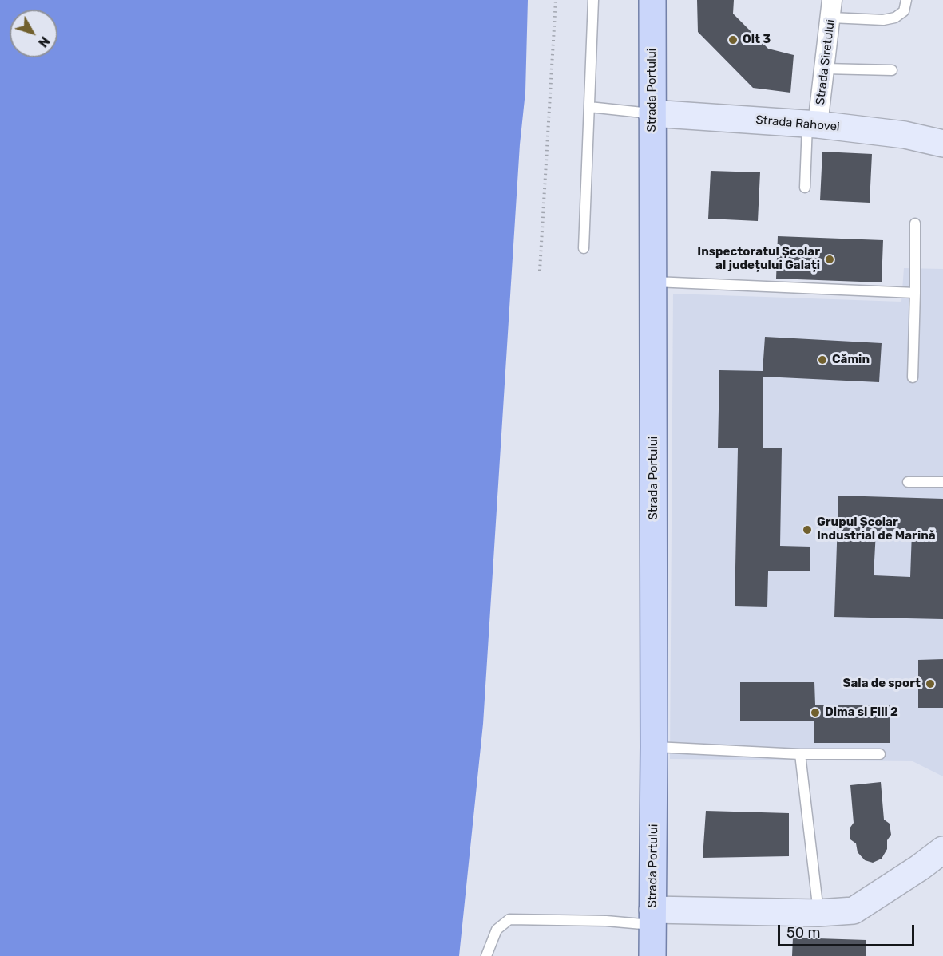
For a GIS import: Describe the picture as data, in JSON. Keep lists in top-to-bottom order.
{
  "streets": {
    "main road": ["Strada Portului"],
    "street": ["Strada Siretului", "Strada Rahovei"]
  },
  "crossings": [
    ["Strada Siretului", "Strada Rahovei"],
    ["Strada Portului", "Strada Rahovei"]
  ],
  "places": [
    "Olt 3",
    "Inspectoratul Școlar al județului Galați",
    "Cămin",
    "Grupul Școlar Industrial de Marină",
    "Sala de sport",
    "Dima si Fiii 2"
  ],
  "scale_bar": "50 m",
  "north": "bottom right"
}
